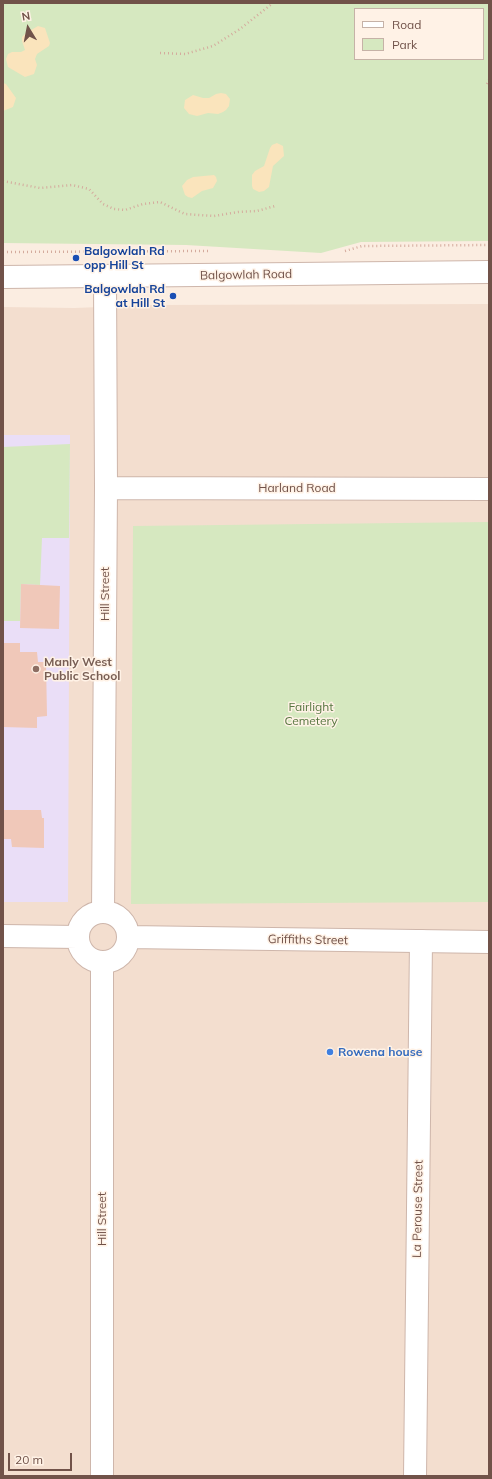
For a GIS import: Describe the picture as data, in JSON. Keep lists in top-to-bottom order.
{
  "streets": {
    "street": [
      "Balgowlah Road",
      "Harland Road",
      "Hill Street",
      "Griffiths Street",
      "La Perouse Street"
    ]
  },
  "crossings": [
    ["Balgowlah Road", "Hill Street"],
    ["Harland Road", "Hill Street"],
    ["Hill Street", "Griffiths Street"],
    ["Griffiths Street", "La Perouse Street"]
  ],
  "parks": ["Fairlight Cemetery"],
  "places": [
    "Balgowlah Rd opp Hill St",
    "Balgowlah Rd at Hill St",
    "Manly West Public School",
    "Rowena house"
  ],
  "legend": ["Road", "Park"],
  "scale_bar": "20 m",
  "north": "top"
}
